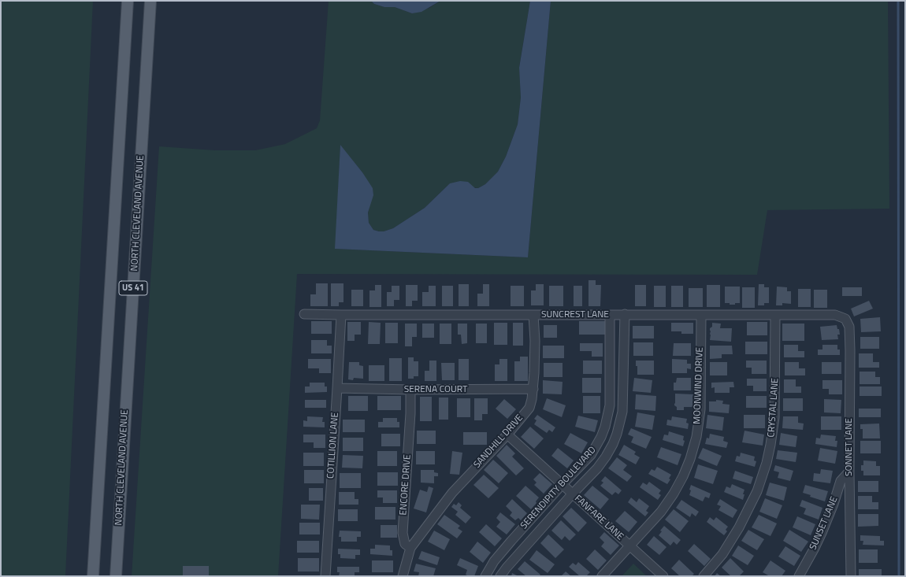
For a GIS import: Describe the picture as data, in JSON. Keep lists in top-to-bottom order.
{
  "streets": {
    "main road": ["NORTH CLEVELAND AVENUE", "US 41"],
    "street": [
      "SUNCREST LANE",
      "MOONWIND DRIVE",
      "SERENA COURT",
      "CRYSTAL LANE",
      "SANDHILL DRIVE",
      "COTILLION LANE",
      "SONNET LANE",
      "ENCORE DRIVE",
      "SERENDIPITY BOULEVARD",
      "FANFARE LANE",
      "SUNSET LANE"
    ]
  },
  "crossings": [
    ["SUNCREST LANE", "MOONWIND DRIVE"],
    ["SUNCREST LANE", "CRYSTAL LANE"],
    ["SUNCREST LANE", "SANDHILL DRIVE"],
    ["SUNCREST LANE", "COTILLION LANE"],
    ["SUNCREST LANE", "SONNET LANE"],
    ["SUNCREST LANE", "SERENDIPITY BOULEVARD"],
    ["MOONWIND DRIVE", "FANFARE LANE"],
    ["SERENA COURT", "SANDHILL DRIVE"],
    ["SERENA COURT", "COTILLION LANE"],
    ["SERENA COURT", "ENCORE DRIVE"],
    ["SANDHILL DRIVE", "ENCORE DRIVE"],
    ["SANDHILL DRIVE", "FANFARE LANE"],
    ["SONNET LANE", "SUNSET LANE"],
    ["SERENDIPITY BOULEVARD", "FANFARE LANE"]
  ]
}
